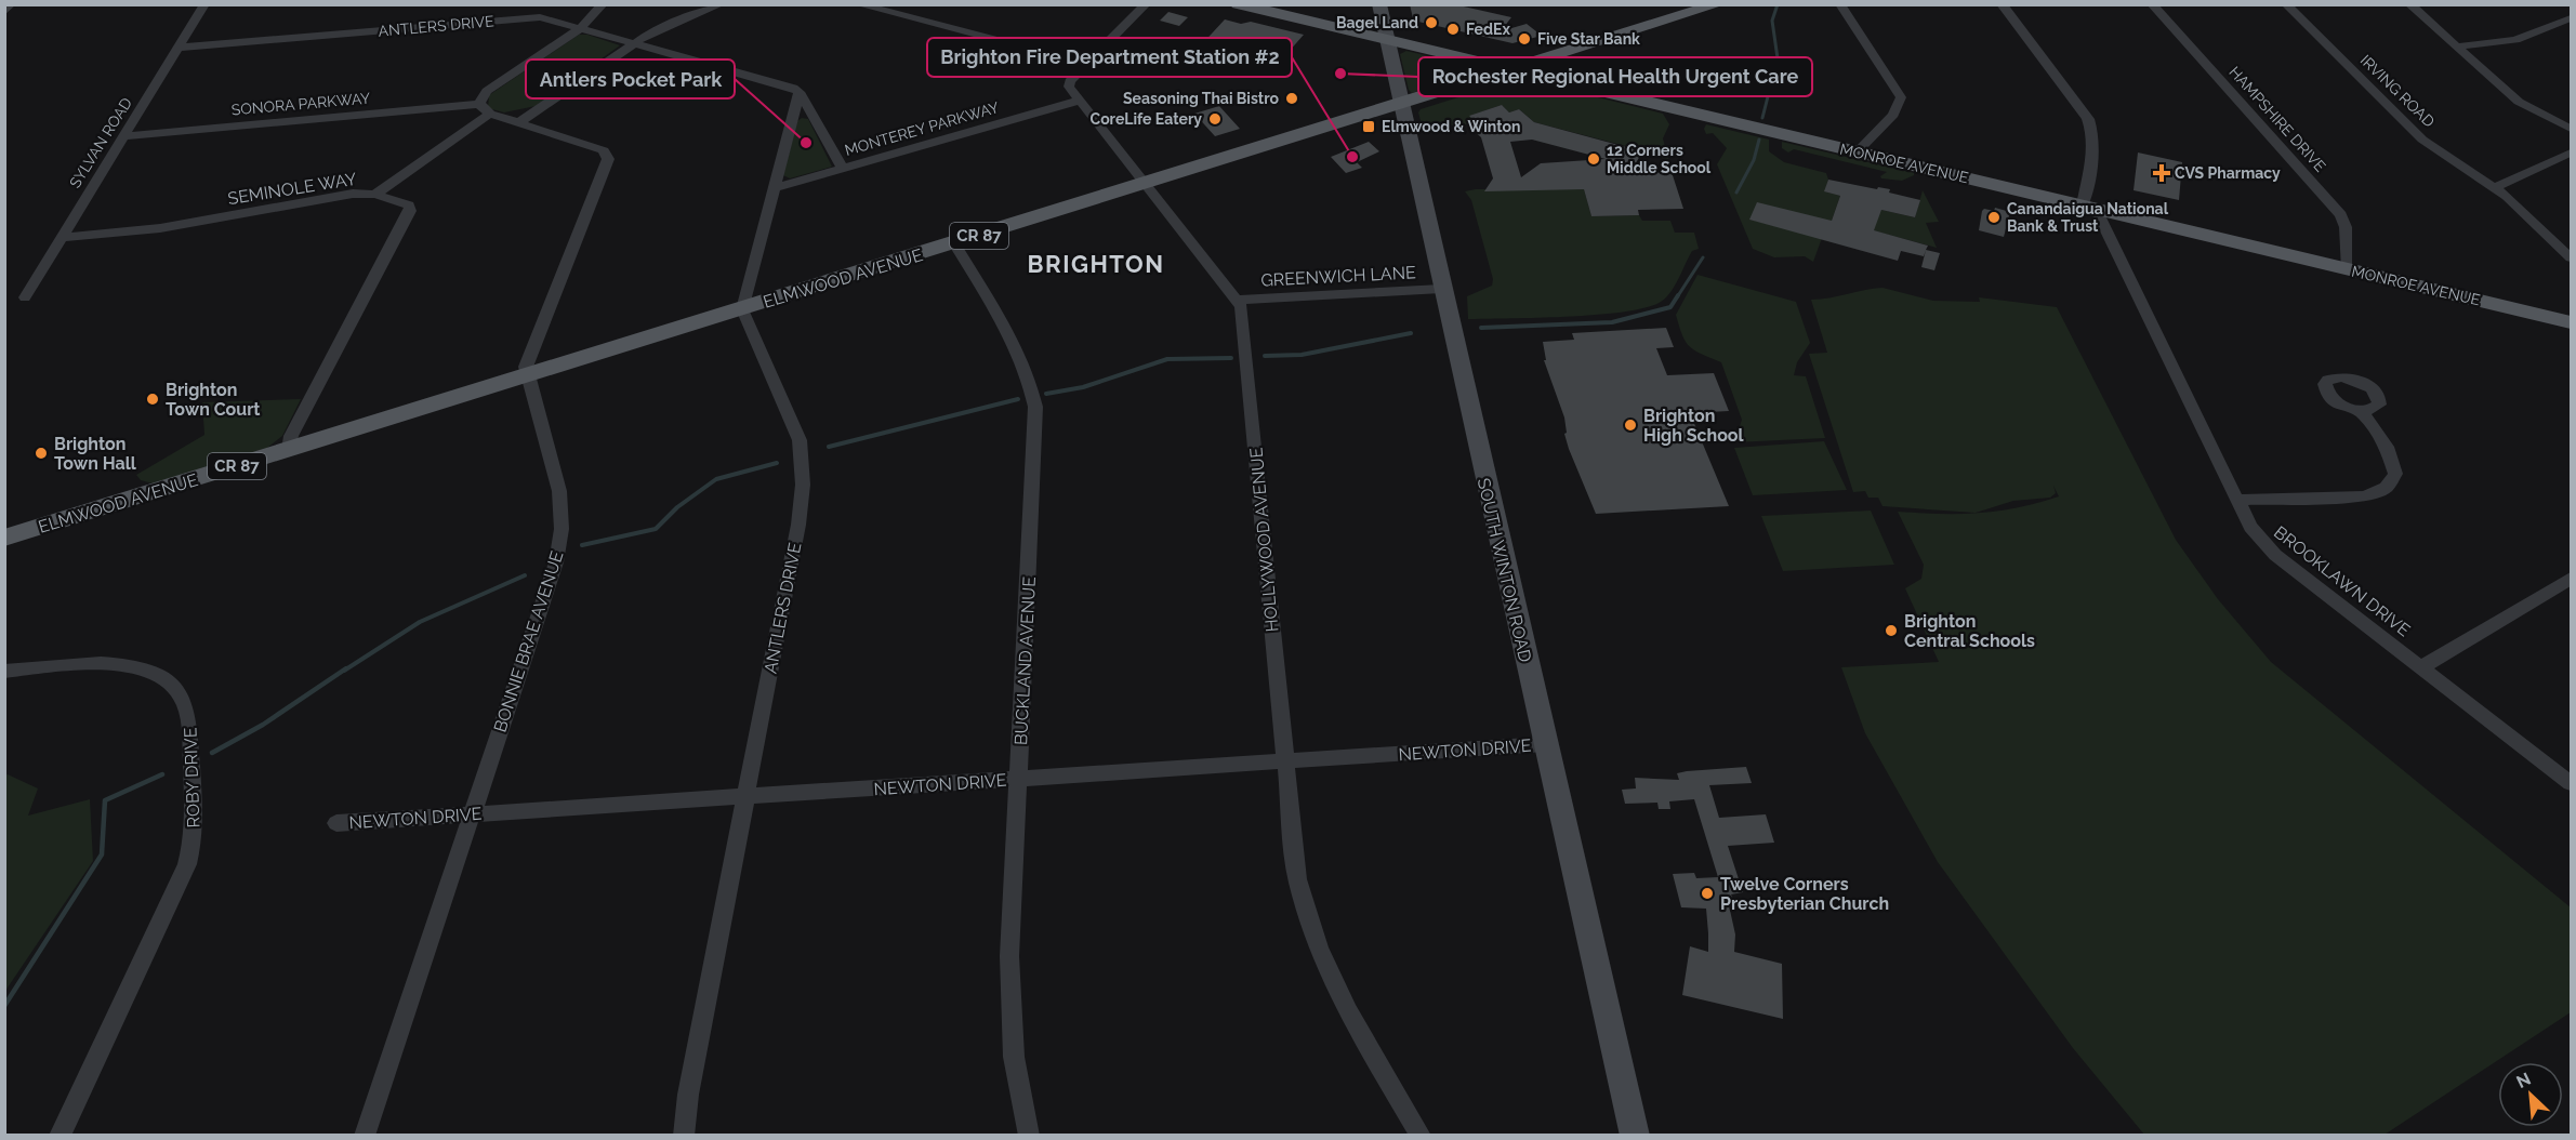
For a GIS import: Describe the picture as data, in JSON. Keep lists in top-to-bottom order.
{
  "streets": {
    "main road": [
      "MONROE AVENUE",
      "CR 87",
      "ELMWOOD AVENUE",
      "SOUTH WINTON ROAD"
    ],
    "street": [
      "ANTLERS DRIVE",
      "IRVING ROAD",
      "SONORA PARKWAY",
      "HAMPSHIRE DRIVE",
      "MONTEREY PARKWAY",
      "SYLVAN ROAD",
      "SEMINOLE WAY",
      "GREENWICH LANE",
      "HOLLYWOOD AVENUE",
      "BROOKLAWN DRIVE",
      "BONNIE BRAE AVENUE",
      "BUCKLAND AVENUE",
      "NEWTON DRIVE",
      "ROBY DRIVE"
    ]
  },
  "crossings": [
    ["ANTLERS DRIVE", "SYLVAN ROAD"],
    ["ANTLERS DRIVE", "ELMWOOD AVENUE"],
    ["ANTLERS DRIVE", "NEWTON DRIVE"],
    ["SONORA PARKWAY", "SYLVAN ROAD"],
    ["HAMPSHIRE DRIVE", "MONROE AVENUE"],
    ["MONTEREY PARKWAY", "HOLLYWOOD AVENUE"],
    ["SYLVAN ROAD", "SEMINOLE WAY"],
    ["MONROE AVENUE", "ELMWOOD AVENUE"],
    ["MONROE AVENUE", "SOUTH WINTON ROAD"],
    ["MONROE AVENUE", "BROOKLAWN DRIVE"],
    ["SEMINOLE WAY", "ELMWOOD AVENUE"],
    ["GREENWICH LANE", "HOLLYWOOD AVENUE"],
    ["GREENWICH LANE", "SOUTH WINTON ROAD"],
    ["ELMWOOD AVENUE", "HOLLYWOOD AVENUE"],
    ["ELMWOOD AVENUE", "SOUTH WINTON ROAD"],
    ["ELMWOOD AVENUE", "BONNIE BRAE AVENUE"],
    ["ELMWOOD AVENUE", "BUCKLAND AVENUE"],
    ["HOLLYWOOD AVENUE", "NEWTON DRIVE"],
    ["SOUTH WINTON ROAD", "NEWTON DRIVE"],
    ["BONNIE BRAE AVENUE", "NEWTON DRIVE"],
    ["BUCKLAND AVENUE", "NEWTON DRIVE"]
  ],
  "districts": ["BRIGHTON"],
  "places": {
    "other": [
      "Bagel Land",
      "FedEx",
      "Five Star Bank",
      "Rochester Regional Health Urgent Care",
      "Seasoning Thai Bistro",
      "CoreLife Eatery",
      "Antlers Pocket Park",
      "Brighton Fire Department Station #2",
      "12 Corners Middle School",
      "Canandaigua National Bank & Trust",
      "Brighton Town Court",
      "Brighton High School",
      "Brighton Town Hall",
      "Brighton Central Schools",
      "Twelve Corners Presbyterian Church"
    ],
    "transit": ["Elmwood & Winton"],
    "health": ["CVS Pharmacy"]
  },
  "north": "top left"
}
